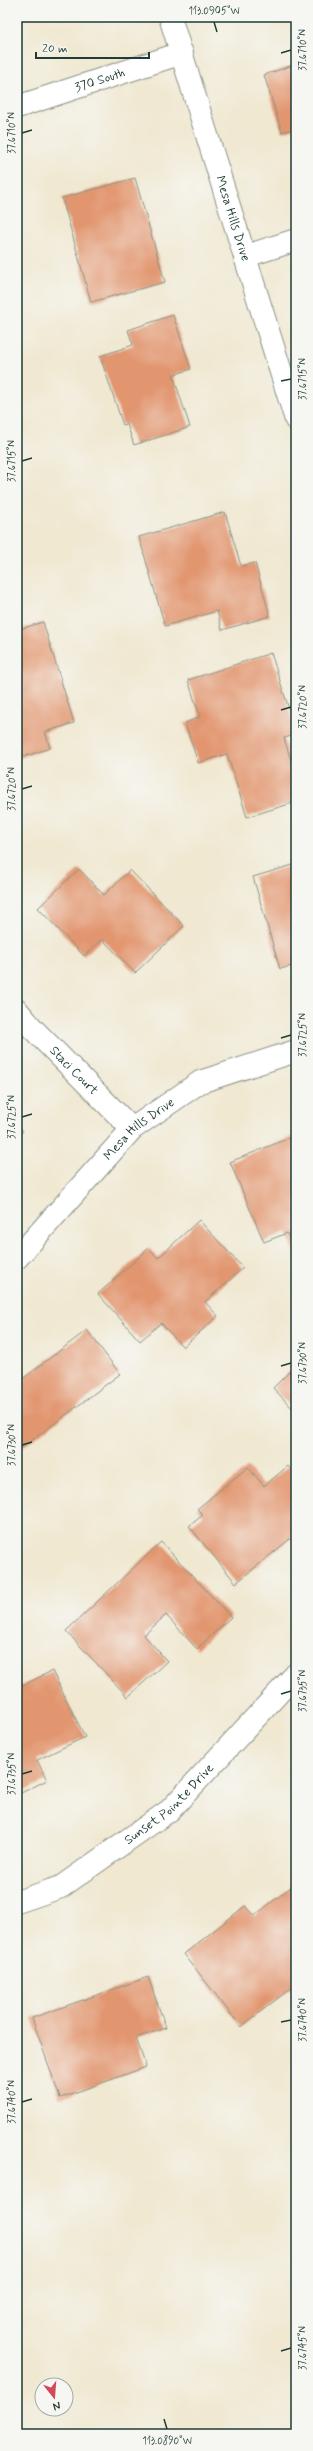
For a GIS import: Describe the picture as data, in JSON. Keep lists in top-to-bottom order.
{
  "streets": {
    "street": [
      "370 South",
      "Mesa Hills Drive",
      "Staci Court",
      "Sunset Pointe Drive"
    ]
  },
  "crossings": [
    ["370 South", "Mesa Hills Drive"],
    ["Mesa Hills Drive", "Staci Court"]
  ],
  "scale_bar": "20 m",
  "north": "bottom",
  "coordinates": [
    "113.0905°W",
    "37.6710°N",
    "37.6715°N",
    "37.6720°N",
    "37.6725°N",
    "37.6730°N",
    "37.6735°N",
    "37.6740°N",
    "37.6745°N",
    "113.0890°W"
  ]
}
